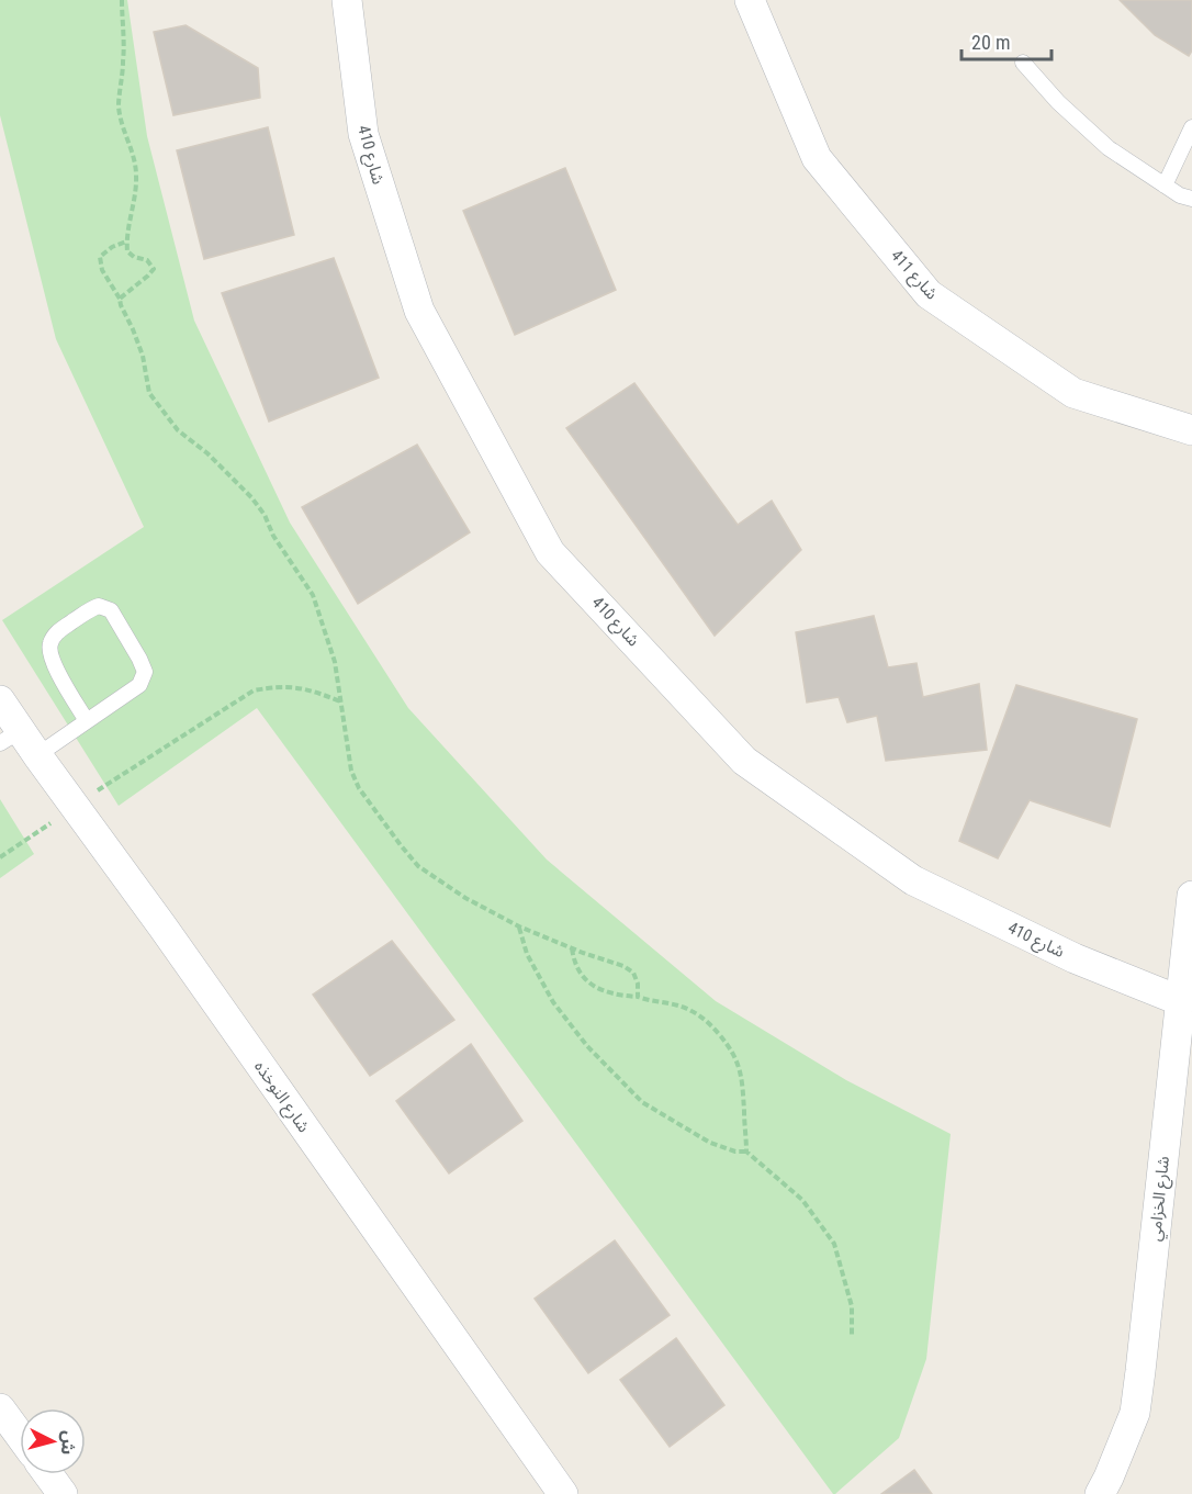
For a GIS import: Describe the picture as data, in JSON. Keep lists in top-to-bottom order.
{
  "streets": {
    "street": [
      "شارع 410",
      "شارع 411",
      "شارع النوخذه",
      "شارع الخزامي"
    ]
  },
  "crossings": [
    ["شارع 410", "شارع الخزامي"]
  ],
  "scale_bar": "20 m",
  "north": "right"
}
